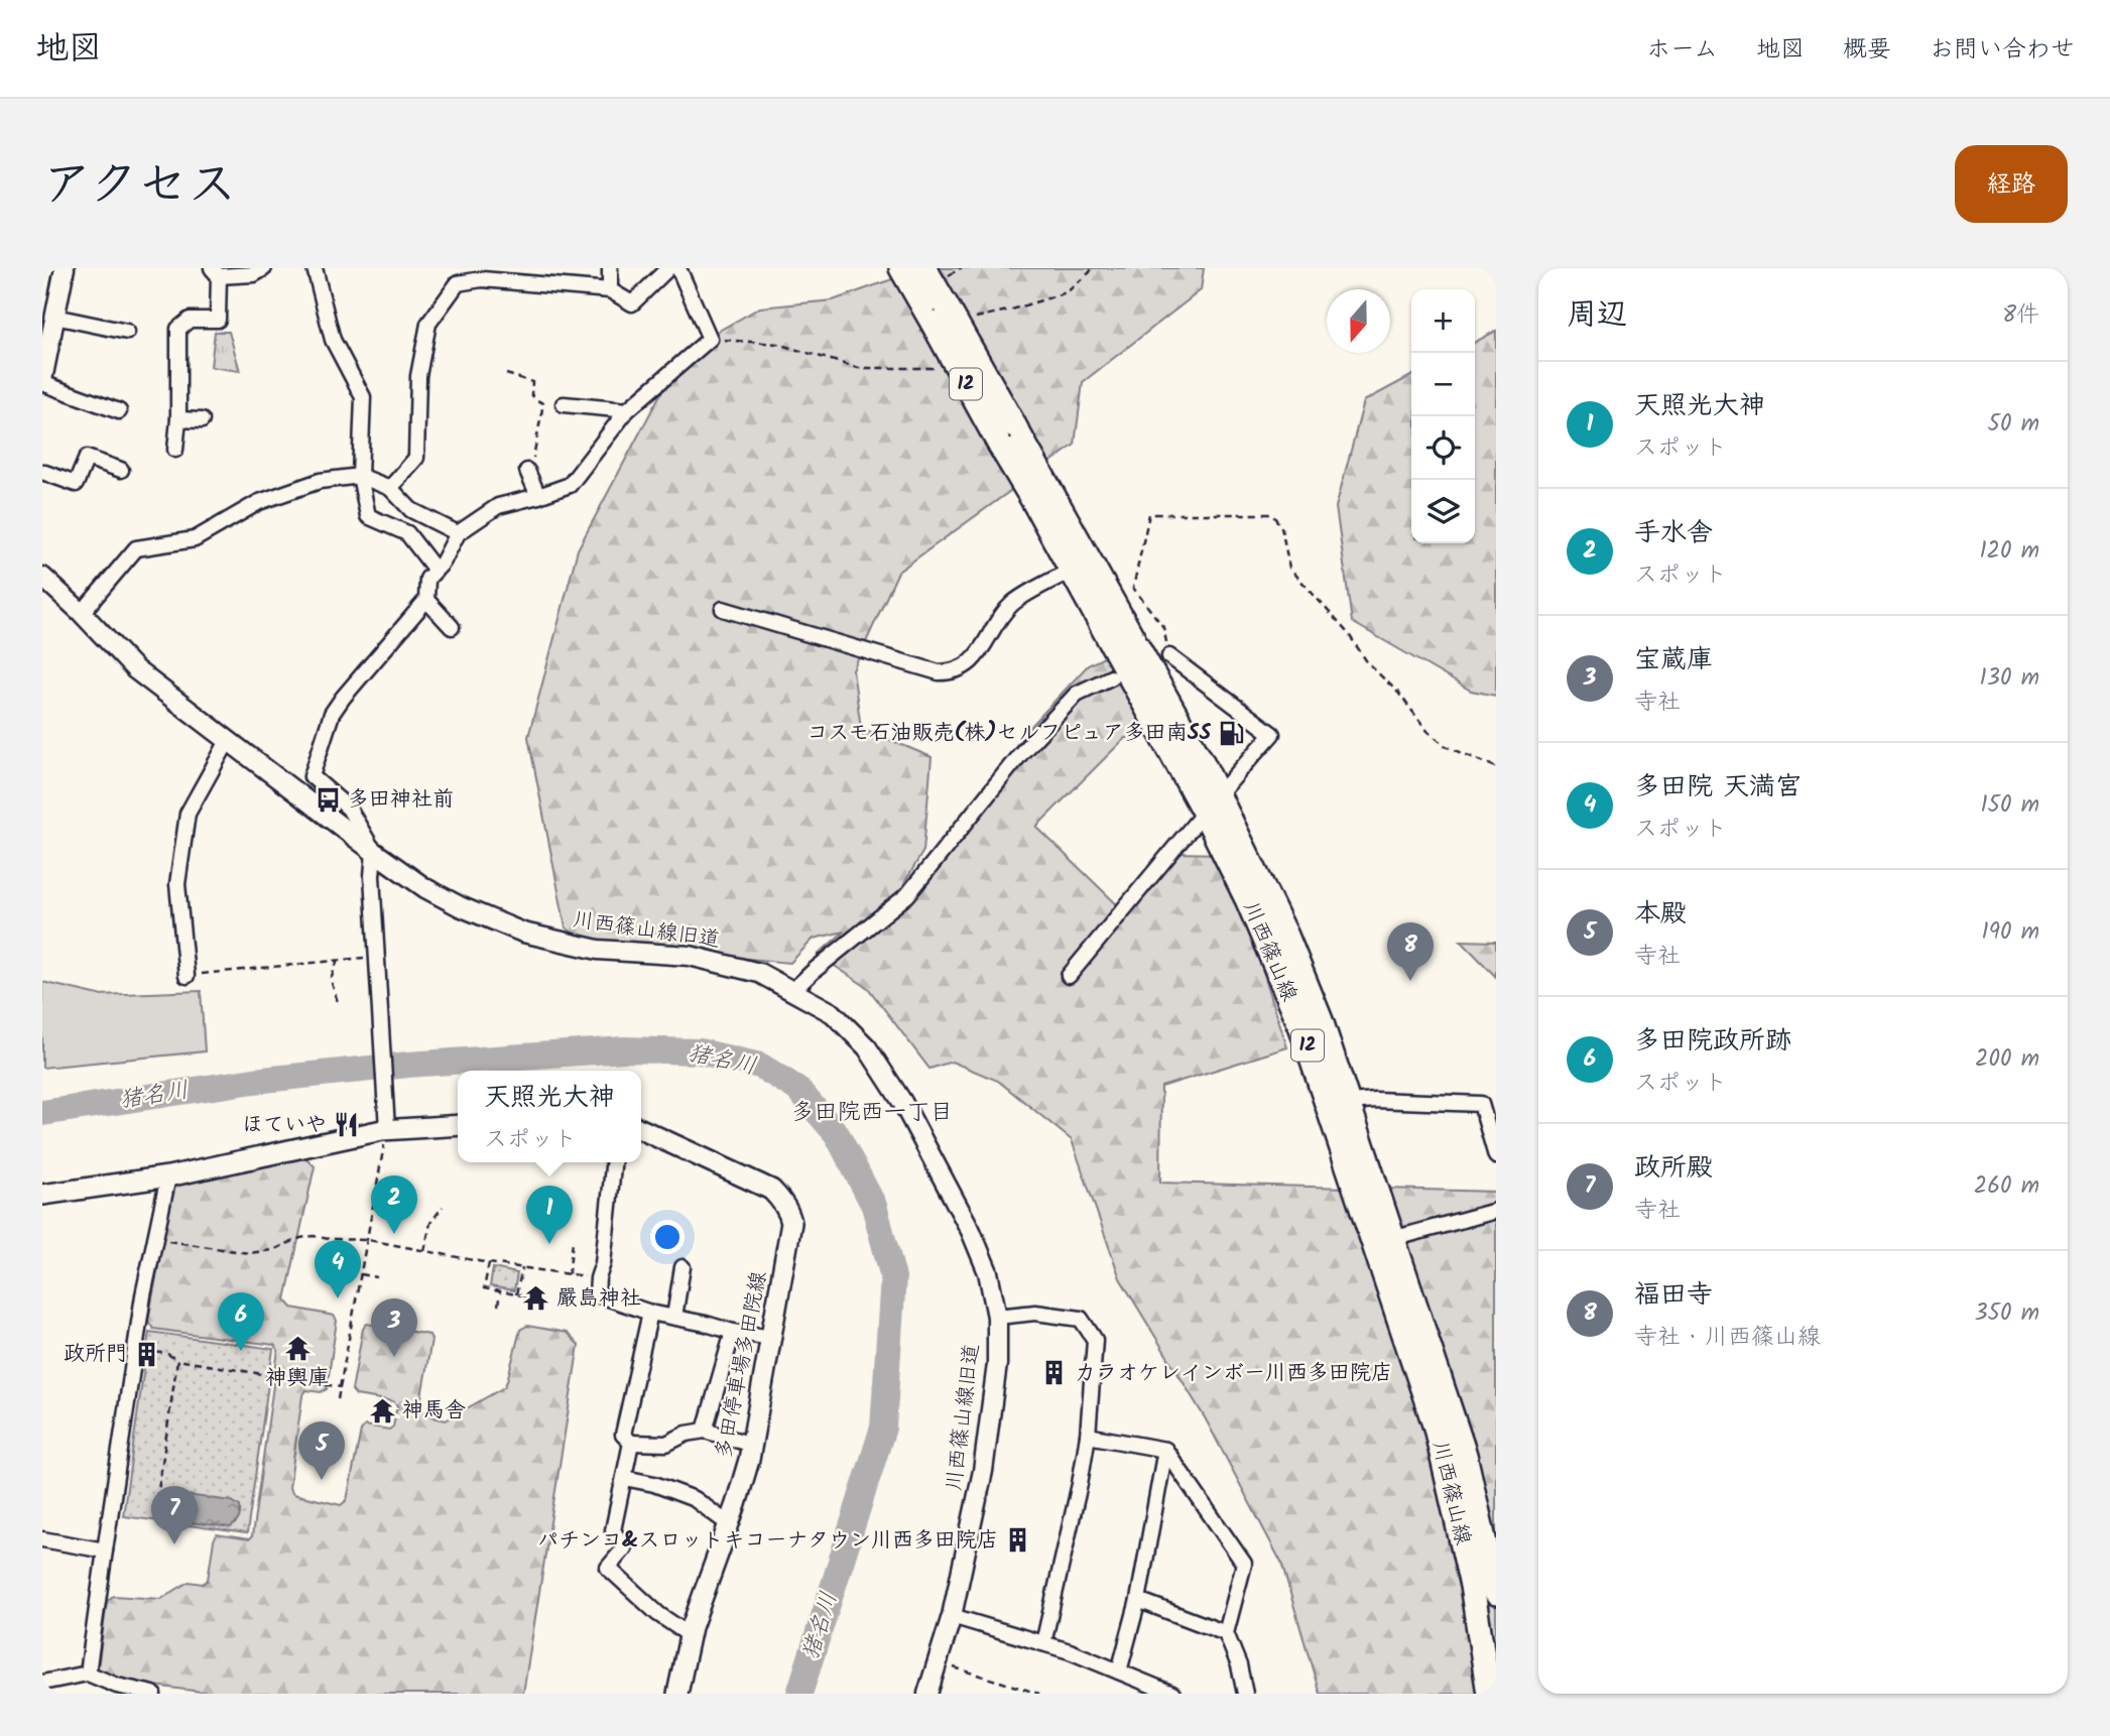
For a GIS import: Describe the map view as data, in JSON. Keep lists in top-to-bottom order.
{
  "streets": {
    "main road": ["12", "川西篠山線", "多田停車場多田院線"],
    "street": ["川西篠山線旧道"]
  },
  "districts": ["多田院西一丁目"],
  "water": ["猪名川"],
  "places": {
    "fuel station": ["コスモ石油販売(株)セルフピュア多田南SS"],
    "bus stop": ["多田神社前"],
    "restaurant": ["ほていや"],
    "temple": ["嚴島神社", "神輿庫", "神馬舎"],
    "building": ["政所門", "カラオケレインボー川西多田院店", "パチンコ&スロットキコーナタウン川西多田院店"]
  },
  "north": "bottom",
  "page": {
    "header": "地図",
    "nav": [
      "ホーム",
      "地図",
      "概要",
      "お問い合わせ"
    ],
    "title": "アクセス",
    "buttons": "経路",
    "heading": ["周辺", "8件"],
    "map_buttons": ["+", "−"],
    "list": [
      {
        "mark": "1",
        "name": "天照光大神",
        "note": "スポット",
        "value": "50 m"
      },
      {
        "mark": "2",
        "name": "手水舎",
        "note": "スポット",
        "value": "120 m"
      },
      {
        "mark": "3",
        "name": "宝蔵庫",
        "note": "寺社",
        "value": "130 m"
      },
      {
        "mark": "4",
        "name": "多田院 天満宮",
        "note": "スポット",
        "value": "150 m"
      },
      {
        "mark": "5",
        "name": "本殿",
        "note": "寺社",
        "value": "190 m"
      },
      {
        "mark": "6",
        "name": "多田院政所跡",
        "note": "スポット",
        "value": "200 m"
      },
      {
        "mark": "7",
        "name": "政所殿",
        "note": "寺社",
        "value": "260 m"
      },
      {
        "mark": "8",
        "name": "福田寺",
        "note": "寺社 · 川西篠山線",
        "value": "350 m"
      }
    ],
    "pins": [
      "8",
      "2",
      "1",
      "4",
      "6",
      "3",
      "5",
      "7"
    ],
    "popup": ["天照光大神", "スポット"]
  }
}
